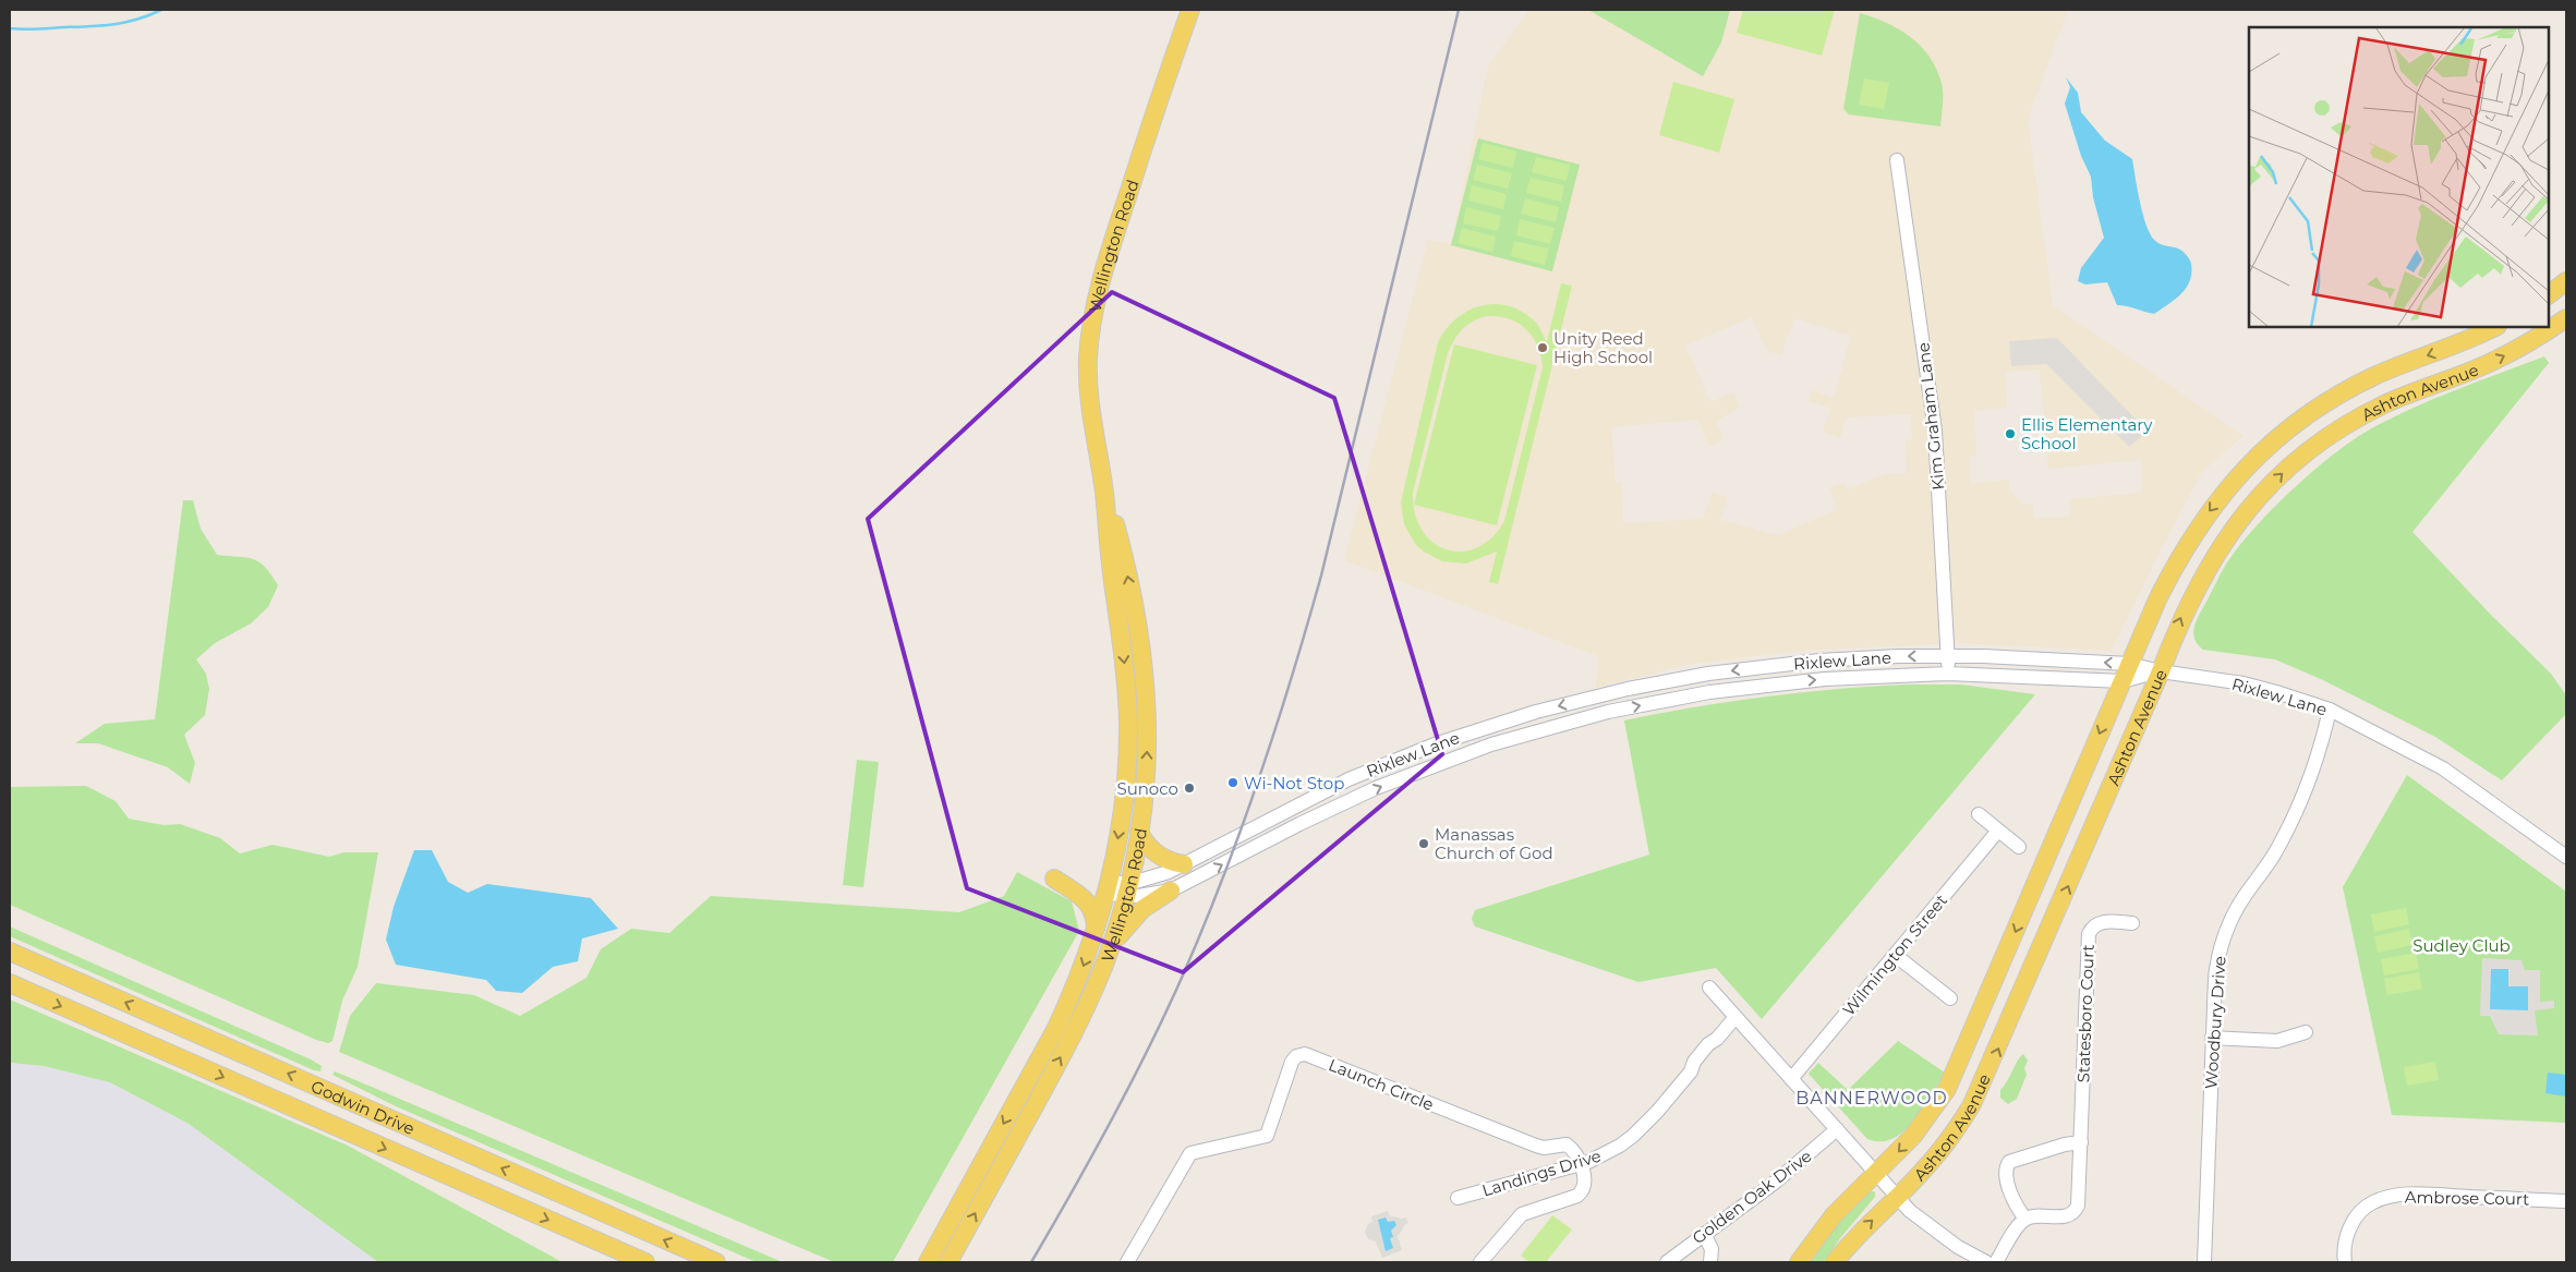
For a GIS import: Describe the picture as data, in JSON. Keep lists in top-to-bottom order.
{
  "streets": {
    "main road": ["Wellington Road", "Ashton Avenue", "Godwin Drive"],
    "street": [
      "Kim Graham Lane",
      "Rixlew Lane",
      "Wilmington Street",
      "Statesboro Court",
      "Woodbury Drive",
      "Launch Circle",
      "Landings Drive",
      "Golden Oak Drive",
      "Ambrose Court"
    ]
  },
  "crossings": [
    ["Wellington Road", "Rixlew Lane"],
    ["Ashton Avenue", "Rixlew Lane"],
    ["Kim Graham Lane", "Rixlew Lane"],
    ["Rixlew Lane", "Woodbury Drive"],
    ["Launch Circle", "Landings Drive"]
  ],
  "districts": ["BANNERWOOD"],
  "parks": ["Sudley Club"],
  "places": [
    "Unity Reed High School",
    "Ellis Elementary School",
    "Wi-Not Stop",
    "Sunoco",
    "Manassas Church of God"
  ]
}
